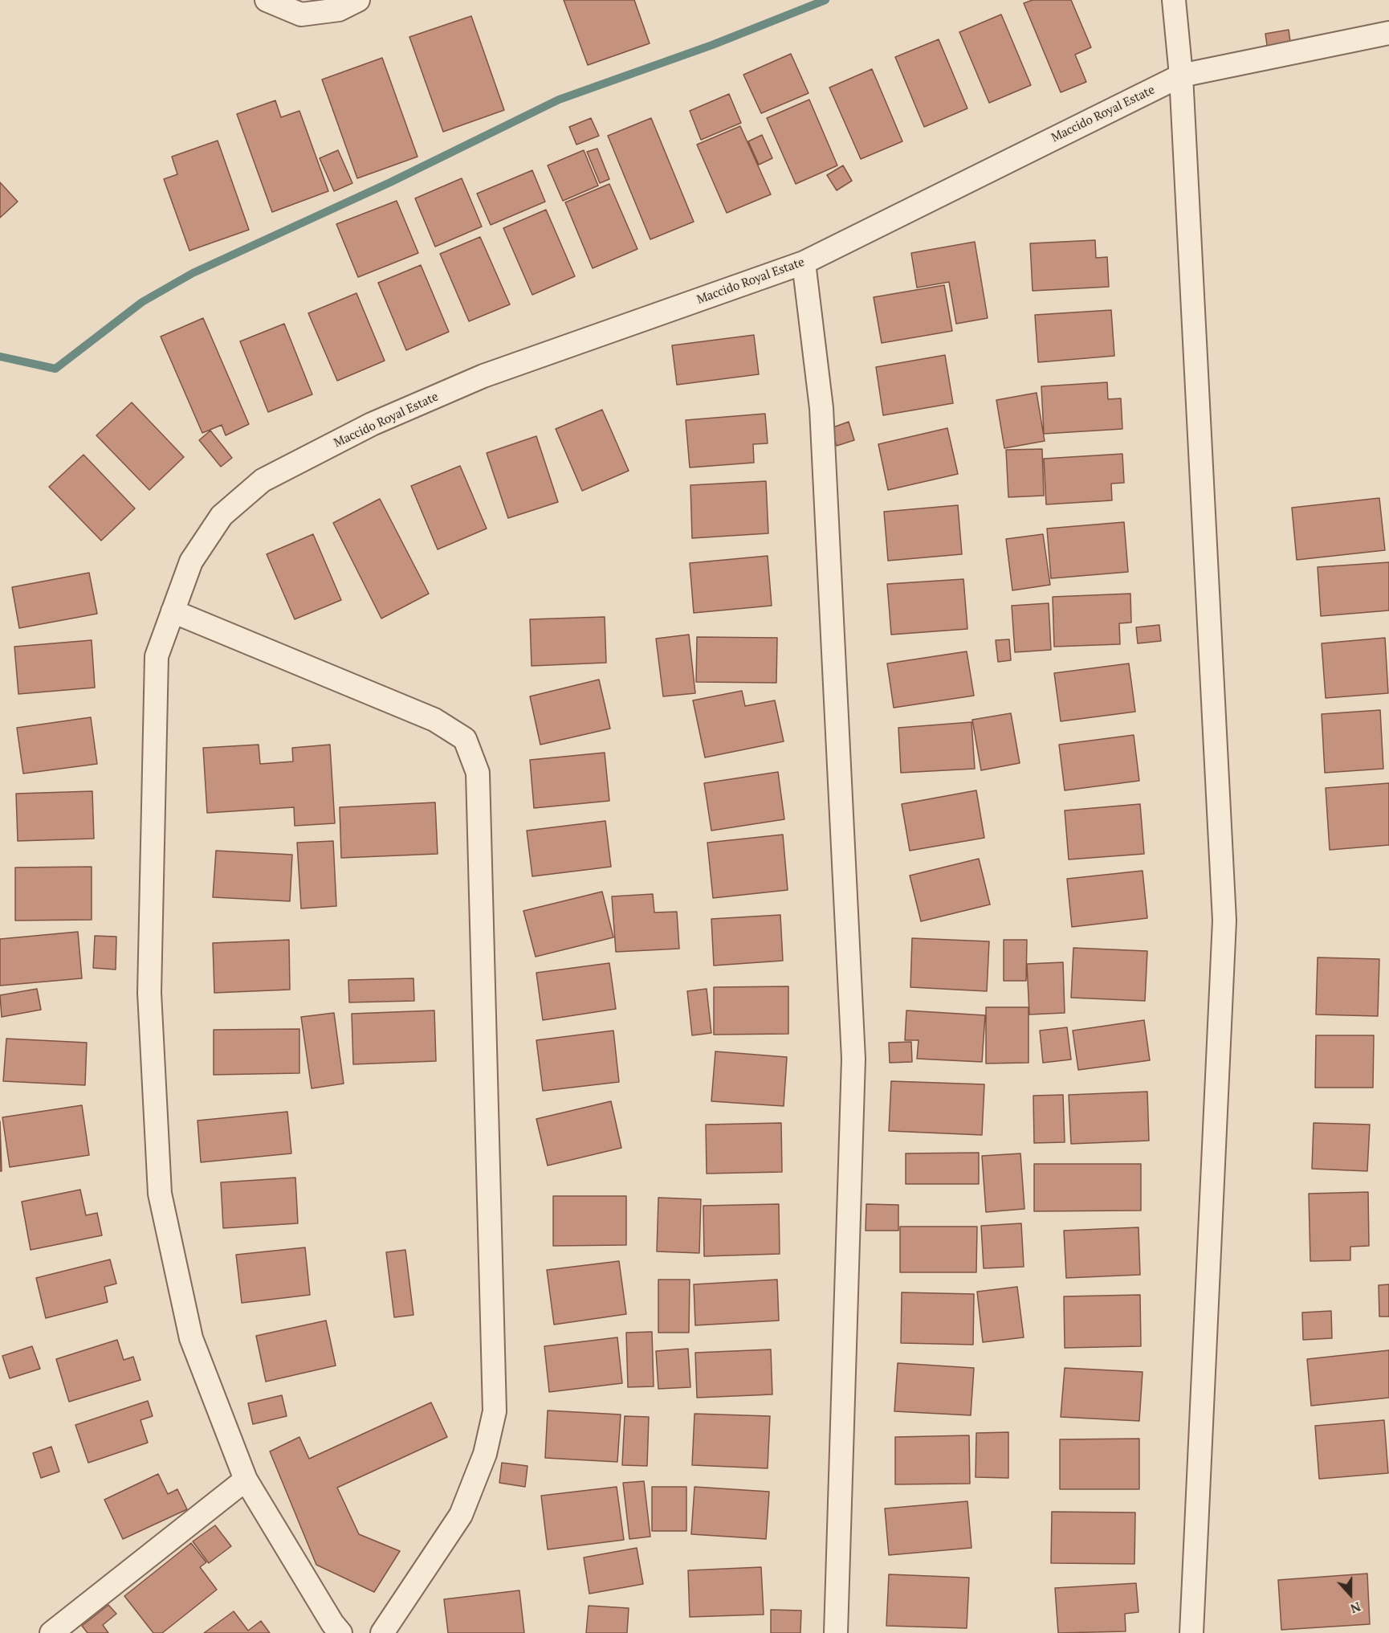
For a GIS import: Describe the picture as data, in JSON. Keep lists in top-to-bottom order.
{
  "streets": {
    "street": ["Maccido Royal Estate"]
  },
  "north": "bottom"
}
